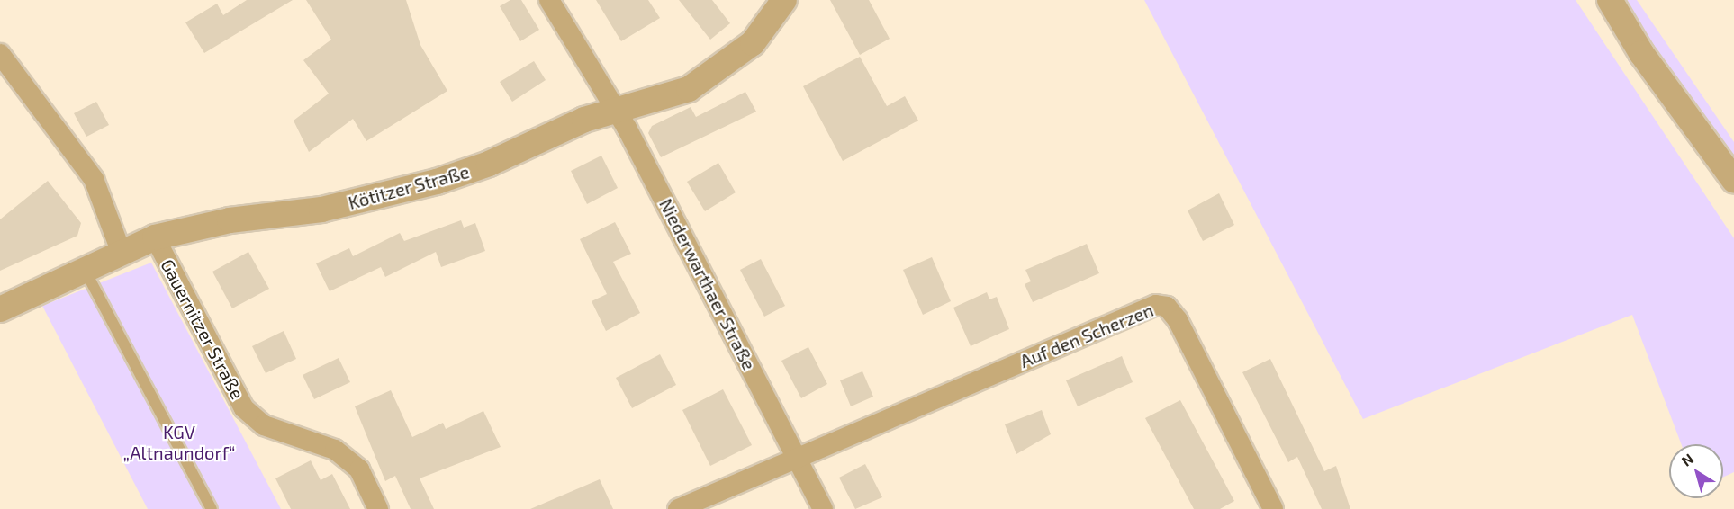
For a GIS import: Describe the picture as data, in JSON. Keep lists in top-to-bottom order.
{
  "streets": {
    "street": [
      "Kötitzer Straße",
      "Niederwarthaer Straße",
      "Gauernitzer Straße",
      "Auf den Scherzen"
    ]
  },
  "crossings": [
    ["Kötitzer Straße", "Niederwarthaer Straße"],
    ["Kötitzer Straße", "Gauernitzer Straße"],
    ["Niederwarthaer Straße", "Auf den Scherzen"]
  ],
  "parks": ["KGV „Altnaundorf“"],
  "north": "top left"
}
